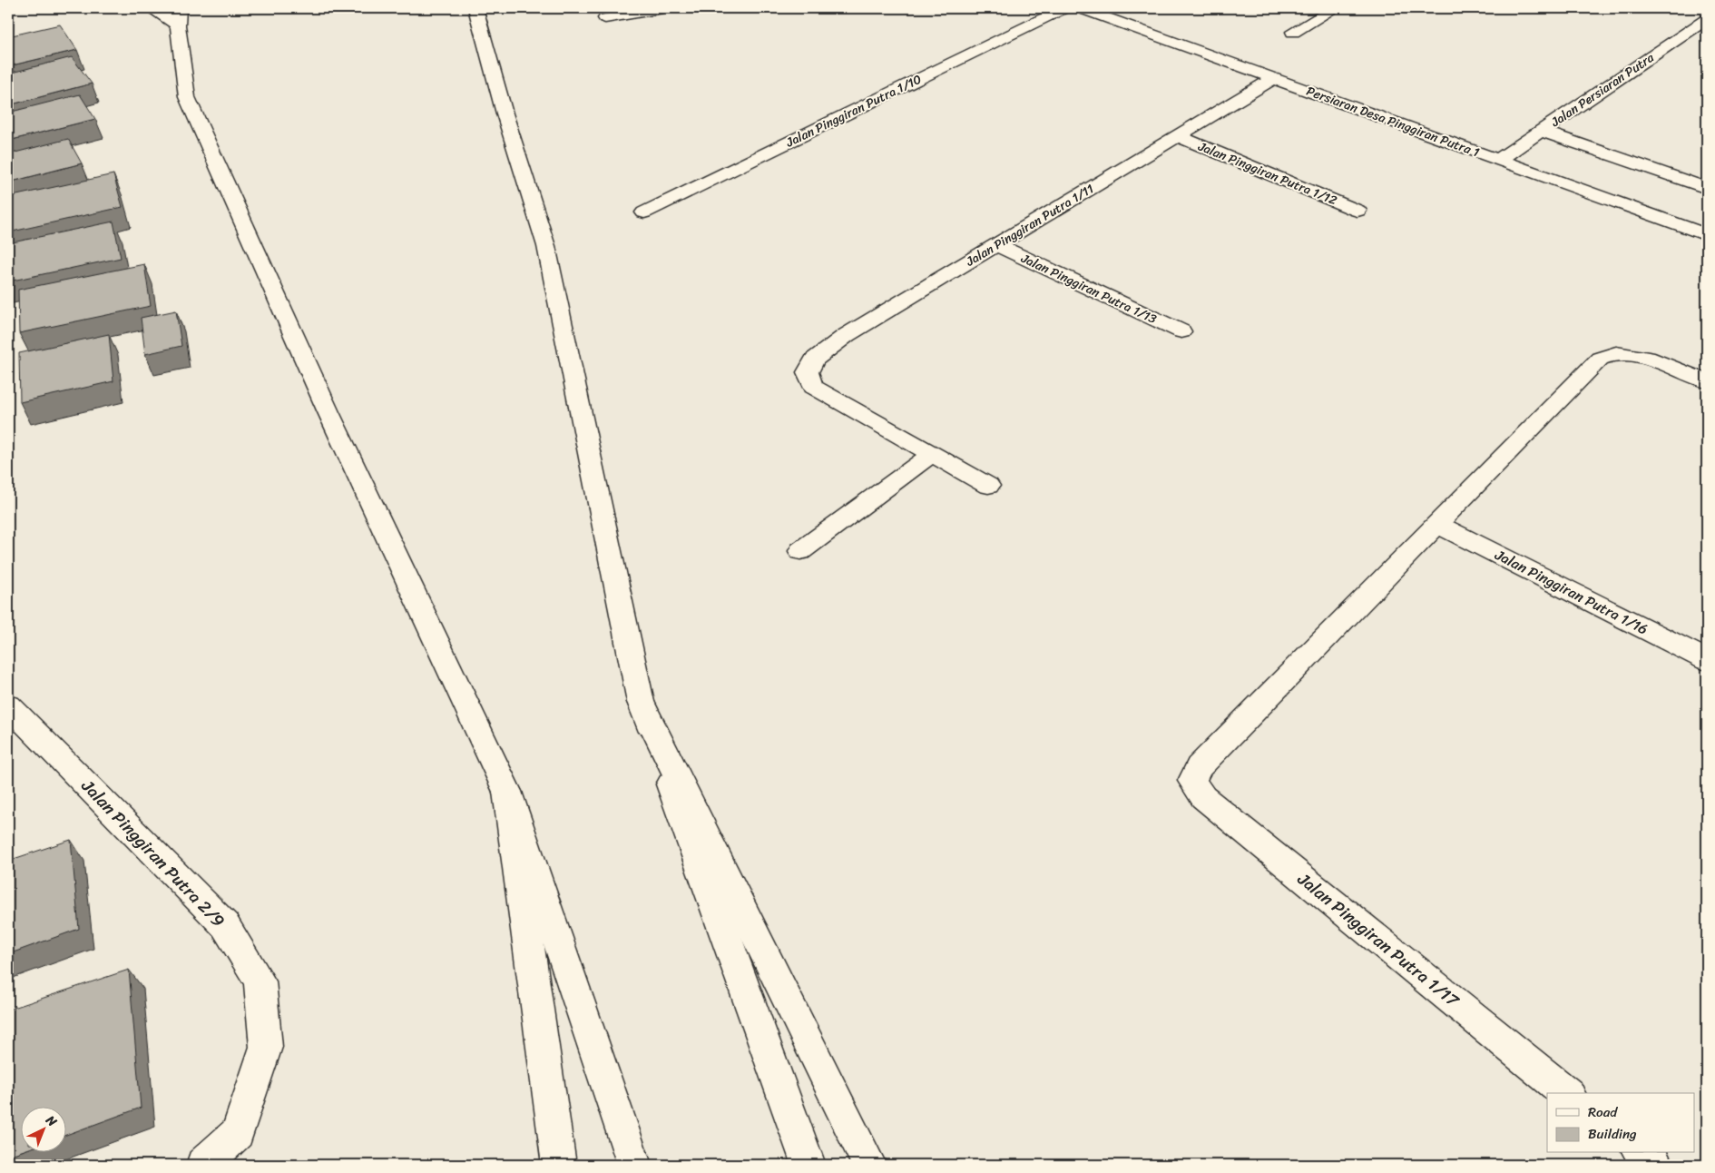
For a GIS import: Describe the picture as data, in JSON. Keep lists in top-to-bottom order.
{
  "streets": {
    "street": [
      "Jalan Persiaran Putra",
      "Jalan Pinggiran Putra 1/10",
      "Persiaran Desa Pinggiran Putra 1",
      "Jalan Pinggiran Putra 1/12",
      "Jalan Pinggiran Putra 1/11",
      "Jalan Pinggiran Putra 1/13",
      "Jalan Pinggiran Putra 1/16",
      "Jalan Pinggiran Putra 2/9",
      "Jalan Pinggiran Putra 1/17"
    ]
  },
  "crossings": [
    ["Jalan Persiaran Putra", "Persiaran Desa Pinggiran Putra 1"],
    ["Persiaran Desa Pinggiran Putra 1", "Jalan Pinggiran Putra 1/11"],
    ["Jalan Pinggiran Putra 1/12", "Jalan Pinggiran Putra 1/11"],
    ["Jalan Pinggiran Putra 1/11", "Jalan Pinggiran Putra 1/13"],
    ["Jalan Pinggiran Putra 1/16", "Jalan Pinggiran Putra 1/17"]
  ],
  "legend": ["Road", "Building"],
  "north": "top right"
}
